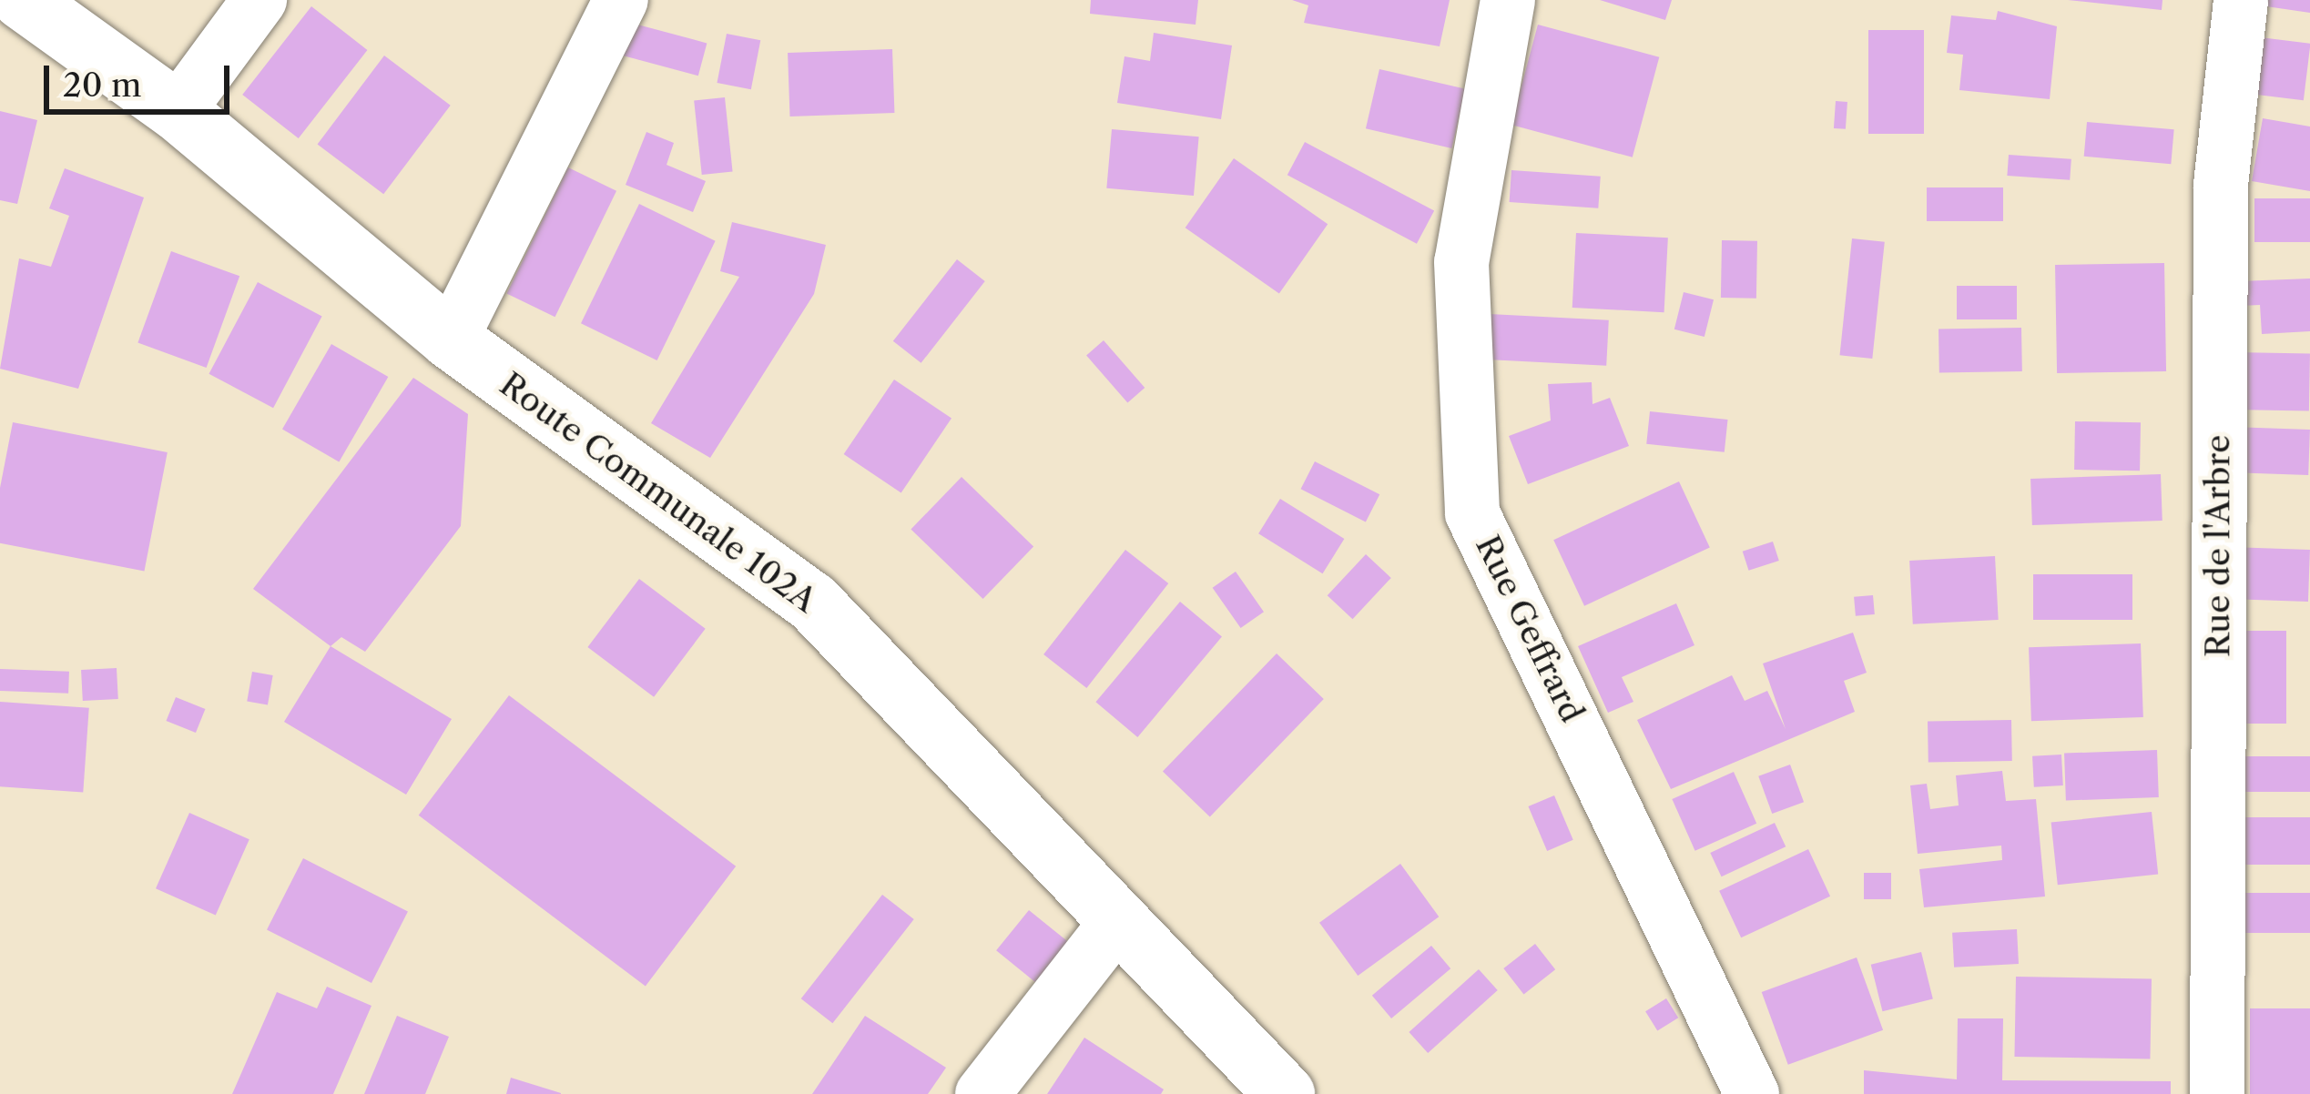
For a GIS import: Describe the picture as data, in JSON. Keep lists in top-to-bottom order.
{
  "streets": {
    "street": ["Route Communale 102A", "Rue de l'Arbre", "Rue Geffrard"]
  },
  "scale_bar": "20 m"
}
